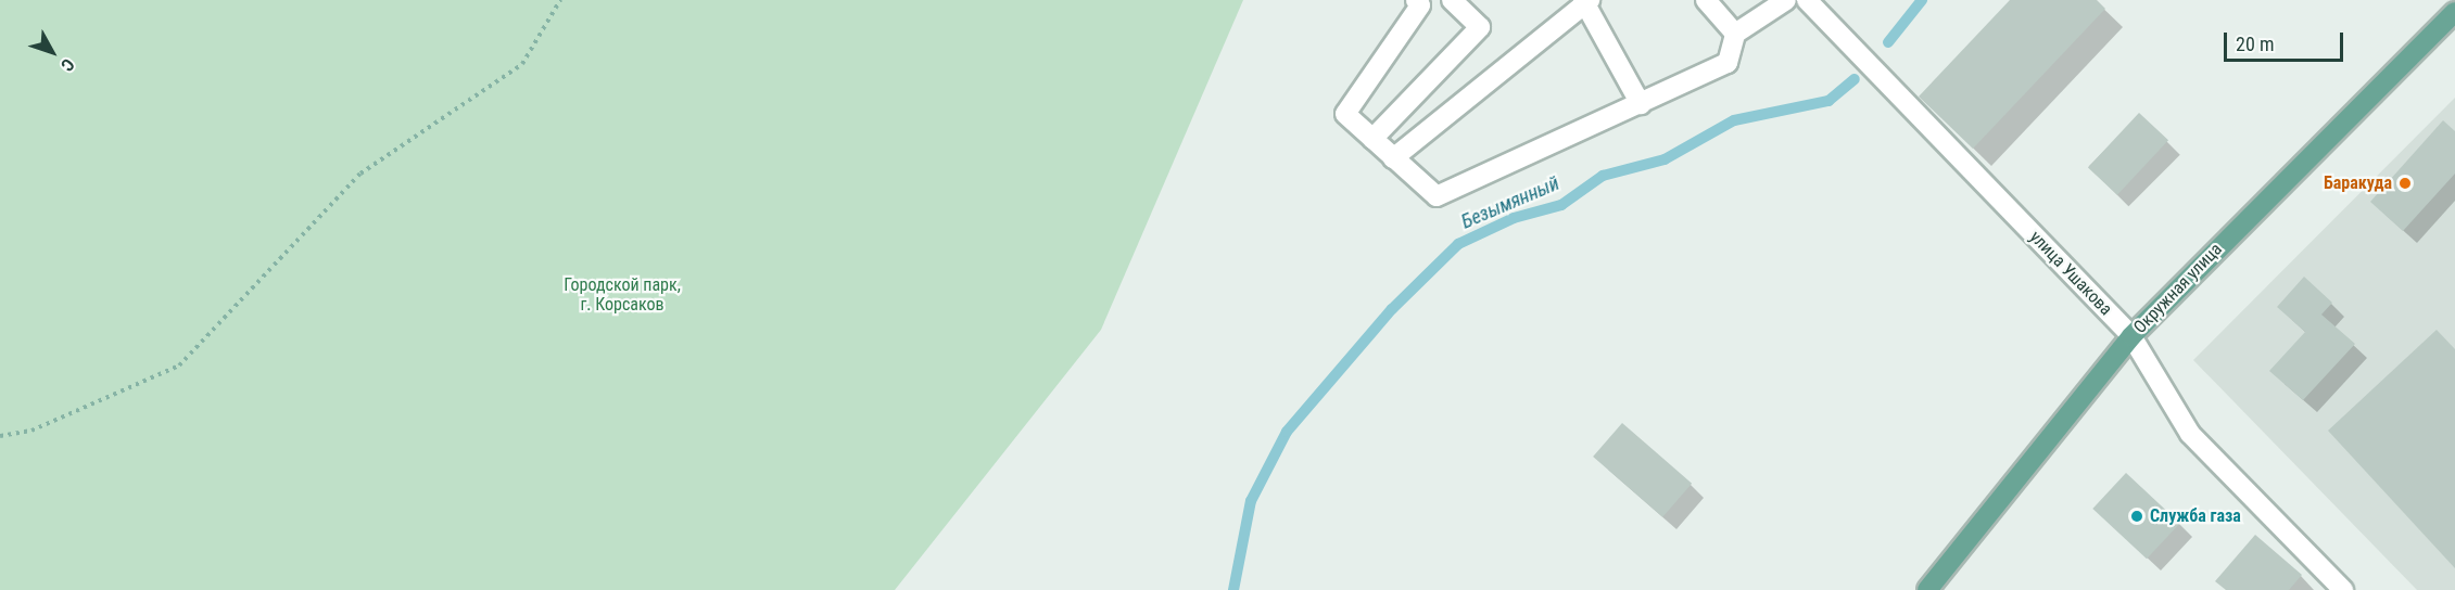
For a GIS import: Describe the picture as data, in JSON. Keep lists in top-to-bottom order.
{
  "streets": {
    "main road": ["Окружная улица"],
    "street": ["улица Ушакова"]
  },
  "crossings": [
    ["улица Ушакова", "Окружная улица"]
  ],
  "water": ["Безымянный"],
  "parks": ["Городской парк, г. Корсаков"],
  "places": ["Баракуда", "Служба газа"],
  "scale_bar": "20 m",
  "north": "bottom right"
}
